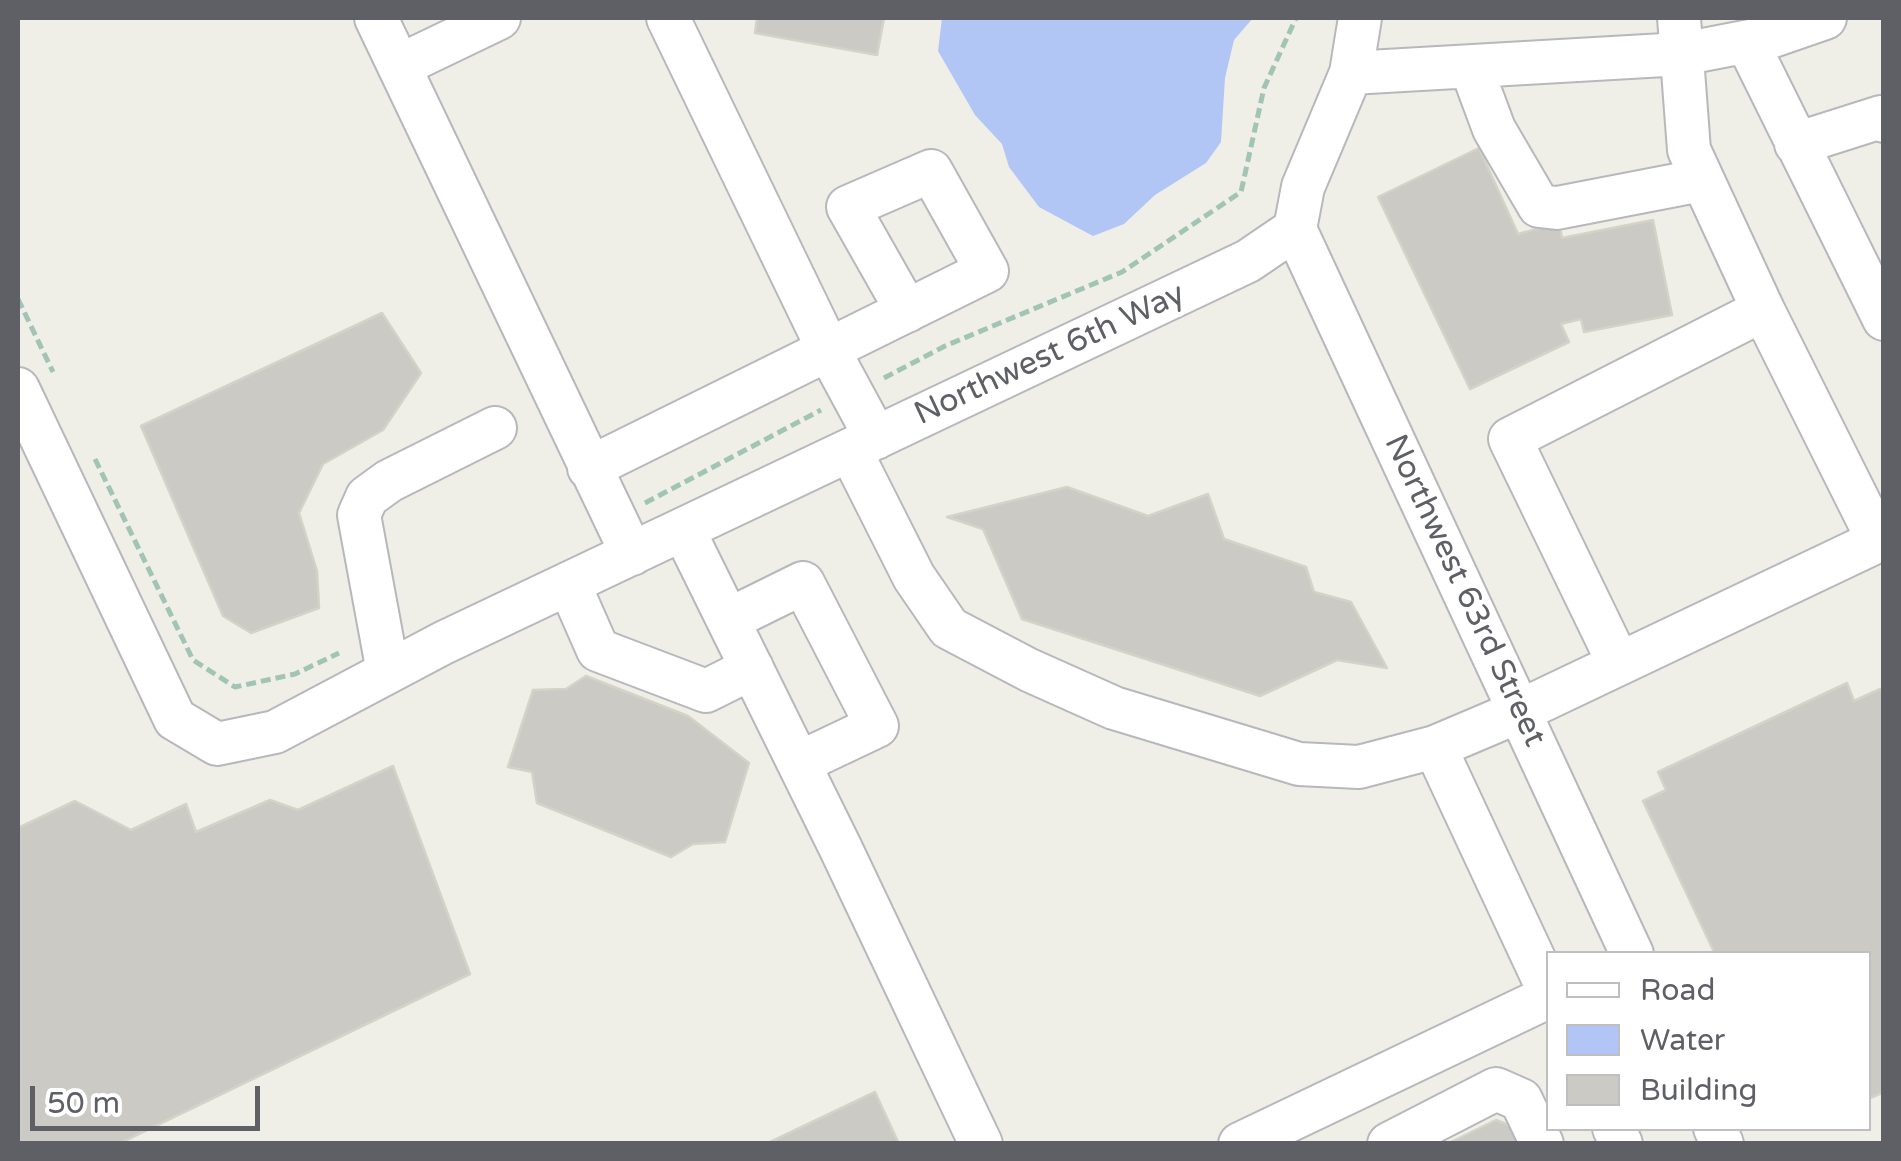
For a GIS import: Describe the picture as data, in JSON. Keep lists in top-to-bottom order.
{
  "streets": {
    "street": ["Northwest 6th Way", "Northwest 63rd Street"]
  },
  "crossings": [
    ["Northwest 6th Way", "Northwest 63rd Street"]
  ],
  "legend": ["Road", "Water", "Building"],
  "scale_bar": "50 m"
}
